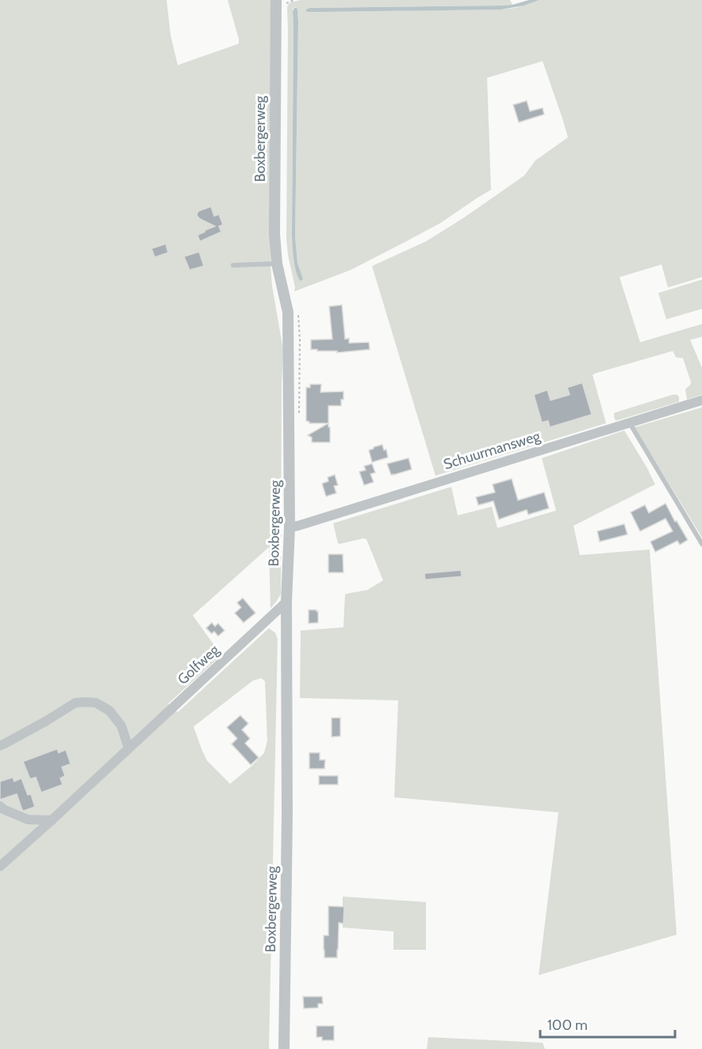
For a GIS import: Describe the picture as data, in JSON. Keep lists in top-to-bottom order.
{
  "streets": {
    "street": ["Boxbergerweg", "Schuurmansweg", "Golfweg"]
  },
  "crossings": [
    ["Boxbergerweg", "Schuurmansweg"],
    ["Boxbergerweg", "Golfweg"]
  ],
  "scale_bar": "100 m"
}
